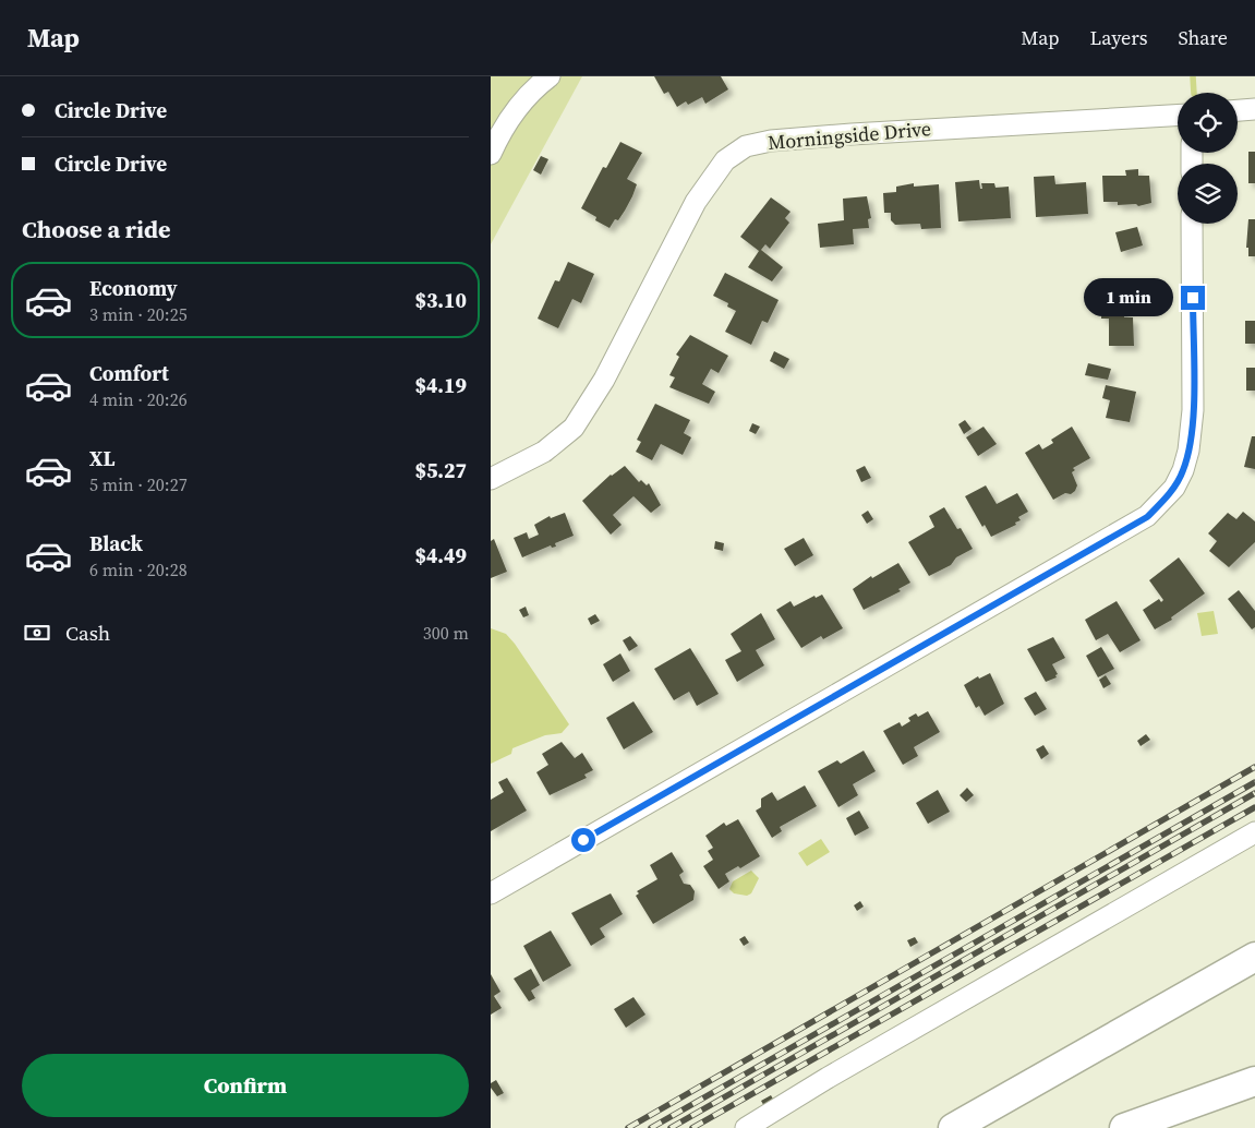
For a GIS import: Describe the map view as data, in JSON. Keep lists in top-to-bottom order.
{
  "streets": {
    "street": ["Morningside Drive"]
  },
  "page": {
    "header": "Map",
    "nav": ["Map", "Layers", "Share"],
    "banner": ["Circle Drive", "Circle Drive"],
    "heading": "Choose a ride",
    "list": [
      {
        "name": "Economy",
        "note": "3 min · 20:25",
        "value": "$3.10"
      },
      {
        "name": "Comfort",
        "note": "4 min · 20:26",
        "value": "$4.19"
      },
      {
        "name": "XL",
        "note": "5 min · 20:27",
        "value": "$5.27"
      },
      {
        "name": "Black",
        "note": "6 min · 20:28",
        "value": "$4.49"
      }
    ],
    "bubble": "1 min",
    "pay": ["Cash", "300 m"],
    "buttons": "Confirm"
  }
}
